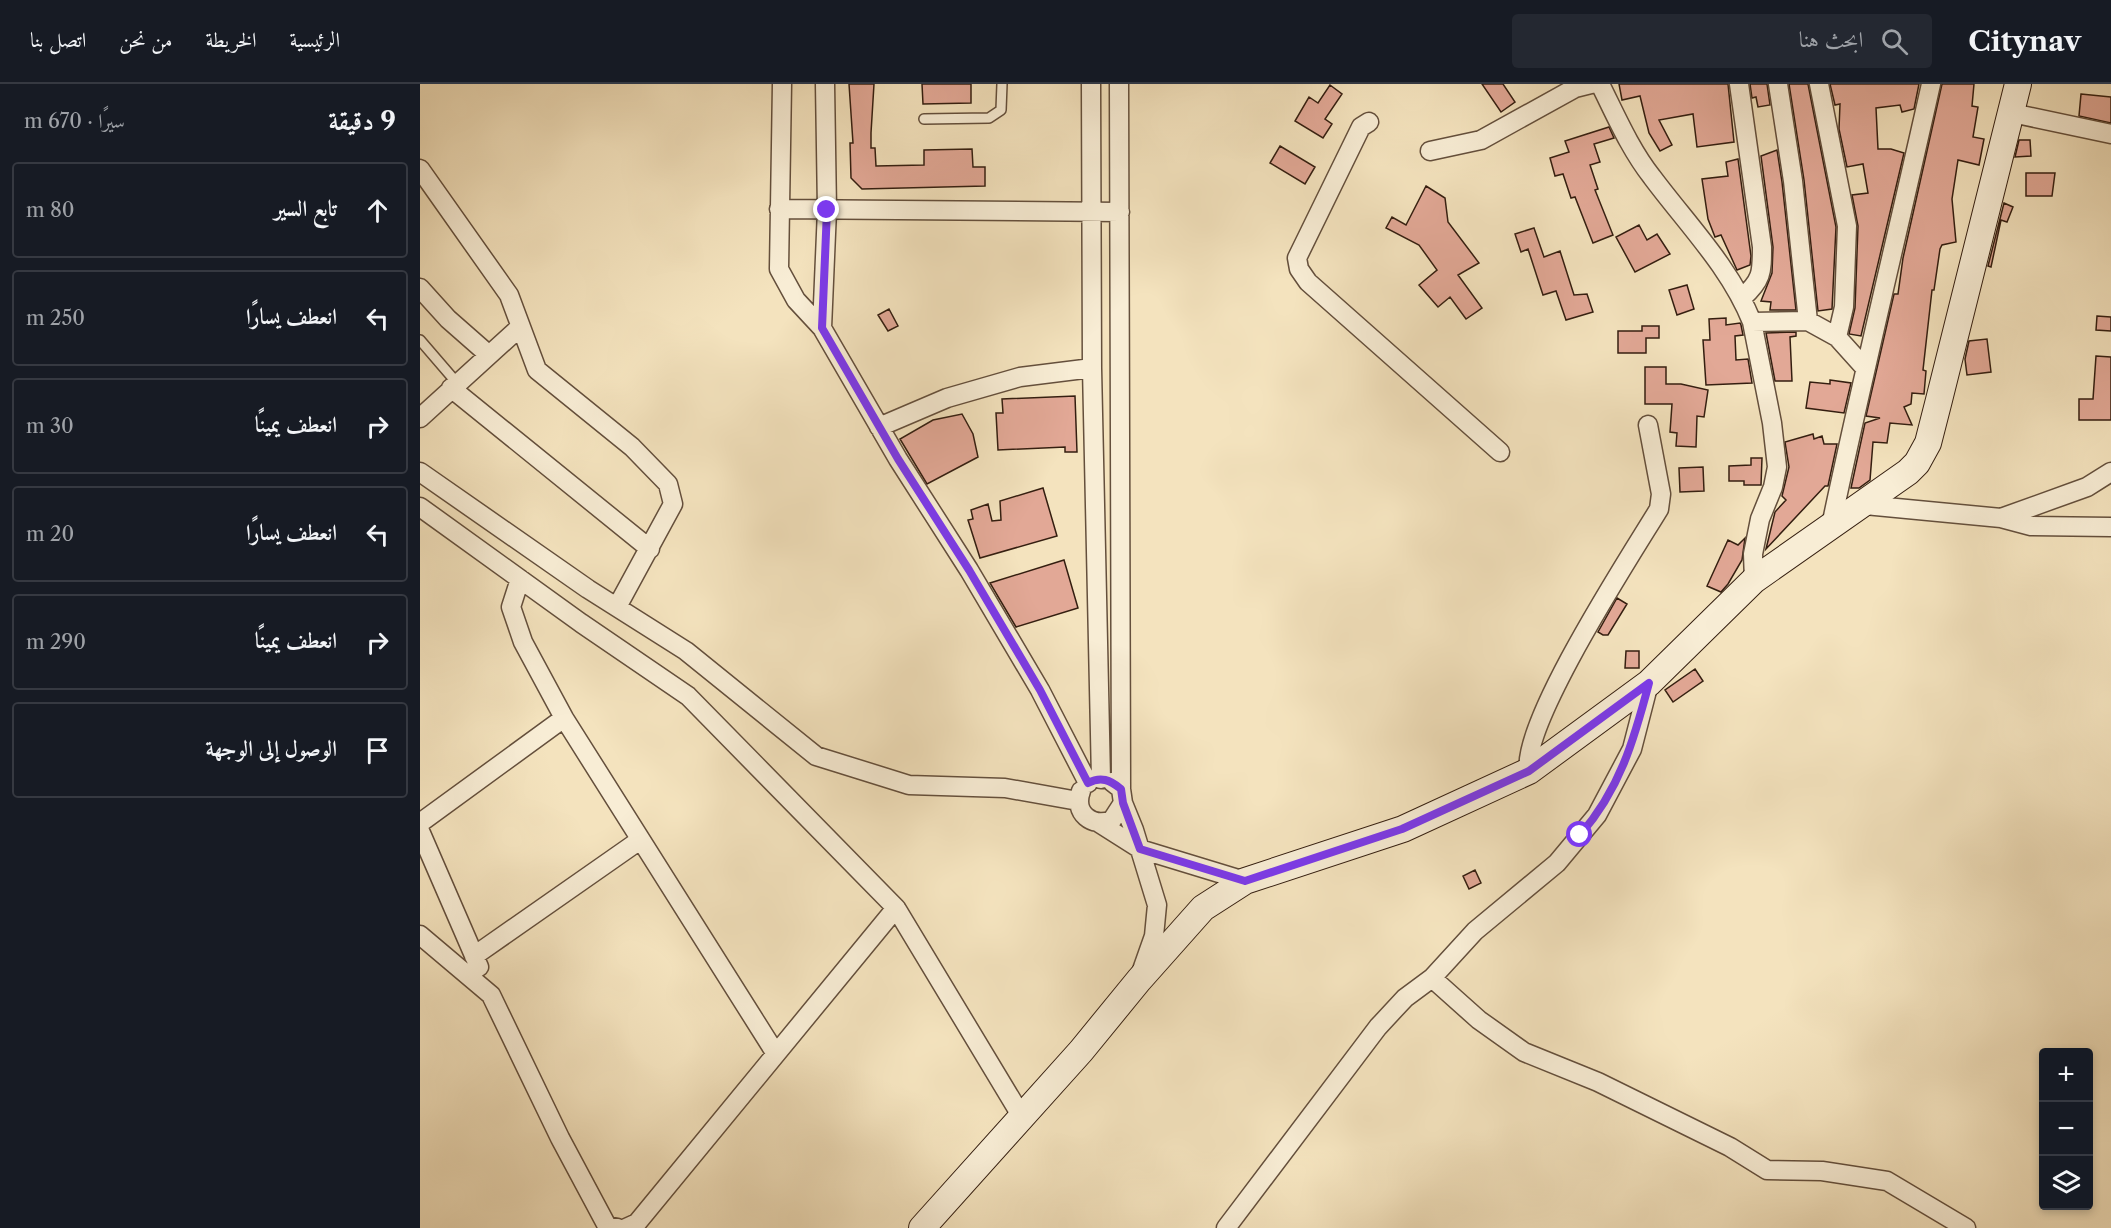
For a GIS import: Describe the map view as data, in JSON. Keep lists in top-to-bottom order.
{
  "page": {
    "header": "Citynav",
    "search": "ابحث هنا",
    "nav": [
      "الرئيسية",
      "الخريطة",
      "من نحن",
      "اتصل بنا"
    ],
    "heading": ["9 دقيقة", "سيرًا · 670 m"],
    "list": [
      ["تابع السير", "80 m"],
      ["انعطف يسارًا", "250 m"],
      ["انعطف يمينًا", "30 m"],
      ["انعطف يسارًا", "20 m"],
      ["انعطف يمينًا", "290 m"],
      "الوصول إلى الوجهة"
    ],
    "map_buttons": ["+", "−"]
  }
}
